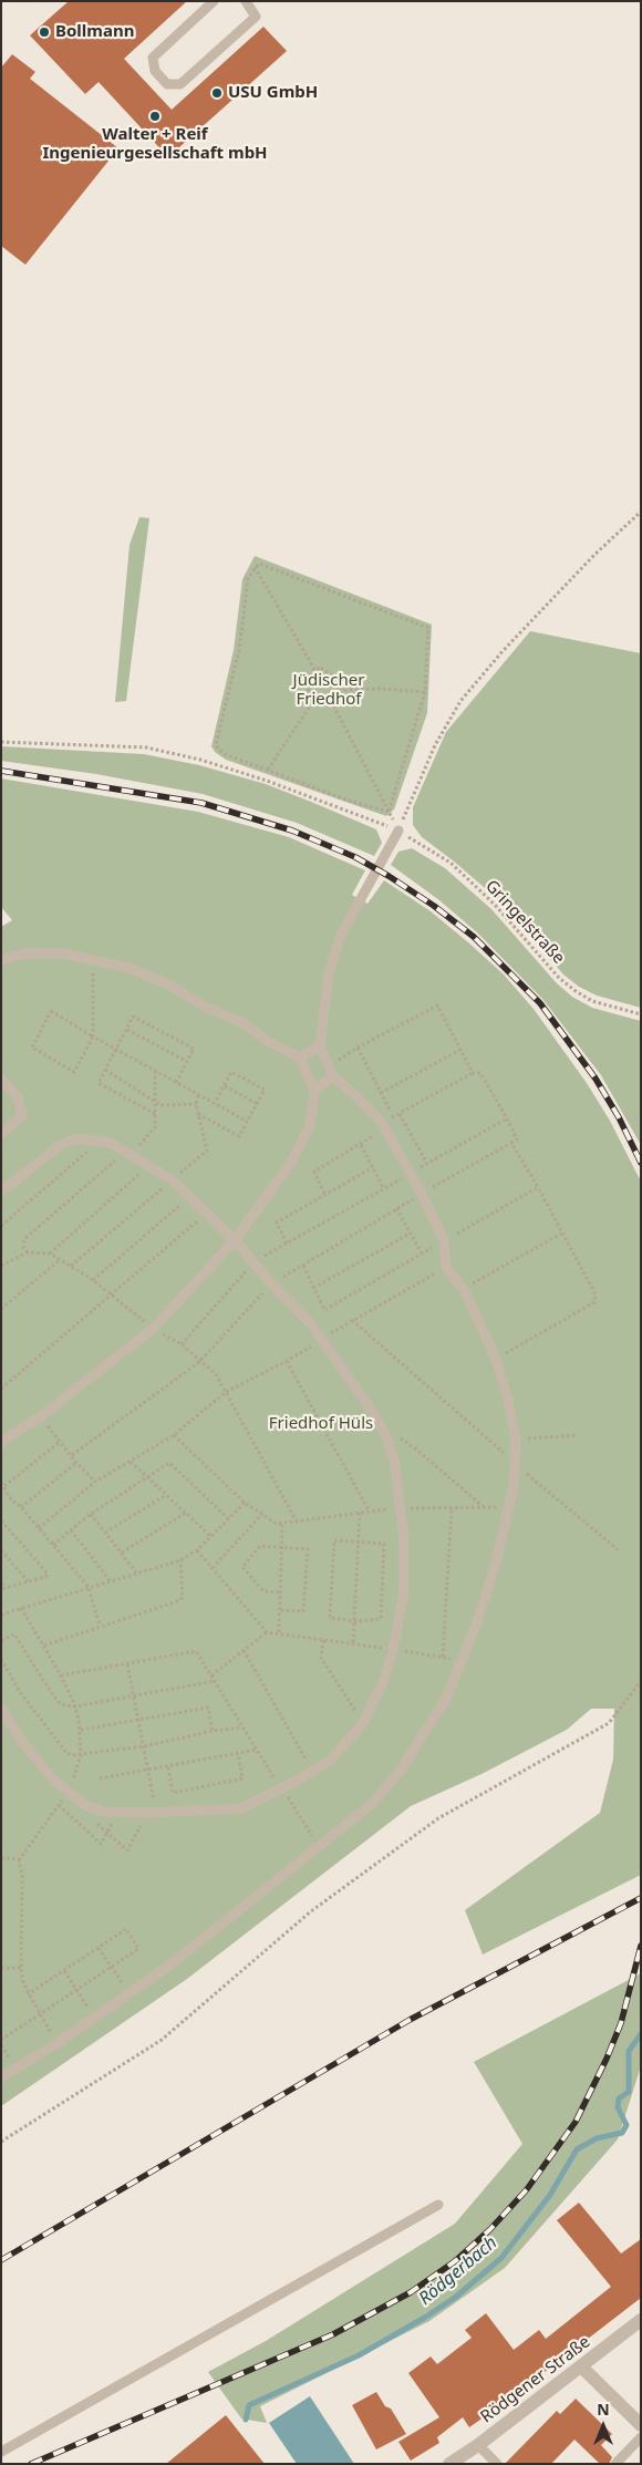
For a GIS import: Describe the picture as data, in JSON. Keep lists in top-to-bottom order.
{
  "streets": {
    "street": ["Rödgener Straße"],
    "path": ["Gringelstraße"]
  },
  "water": ["Rödgerbach"],
  "parks": ["Jüdischer Friedhof", "Friedhof Hüls"],
  "places": ["Bollmann", "USU GmbH", "Walter + Reif Ingenieurgesellschaft mbH"],
  "north": "top"
}
